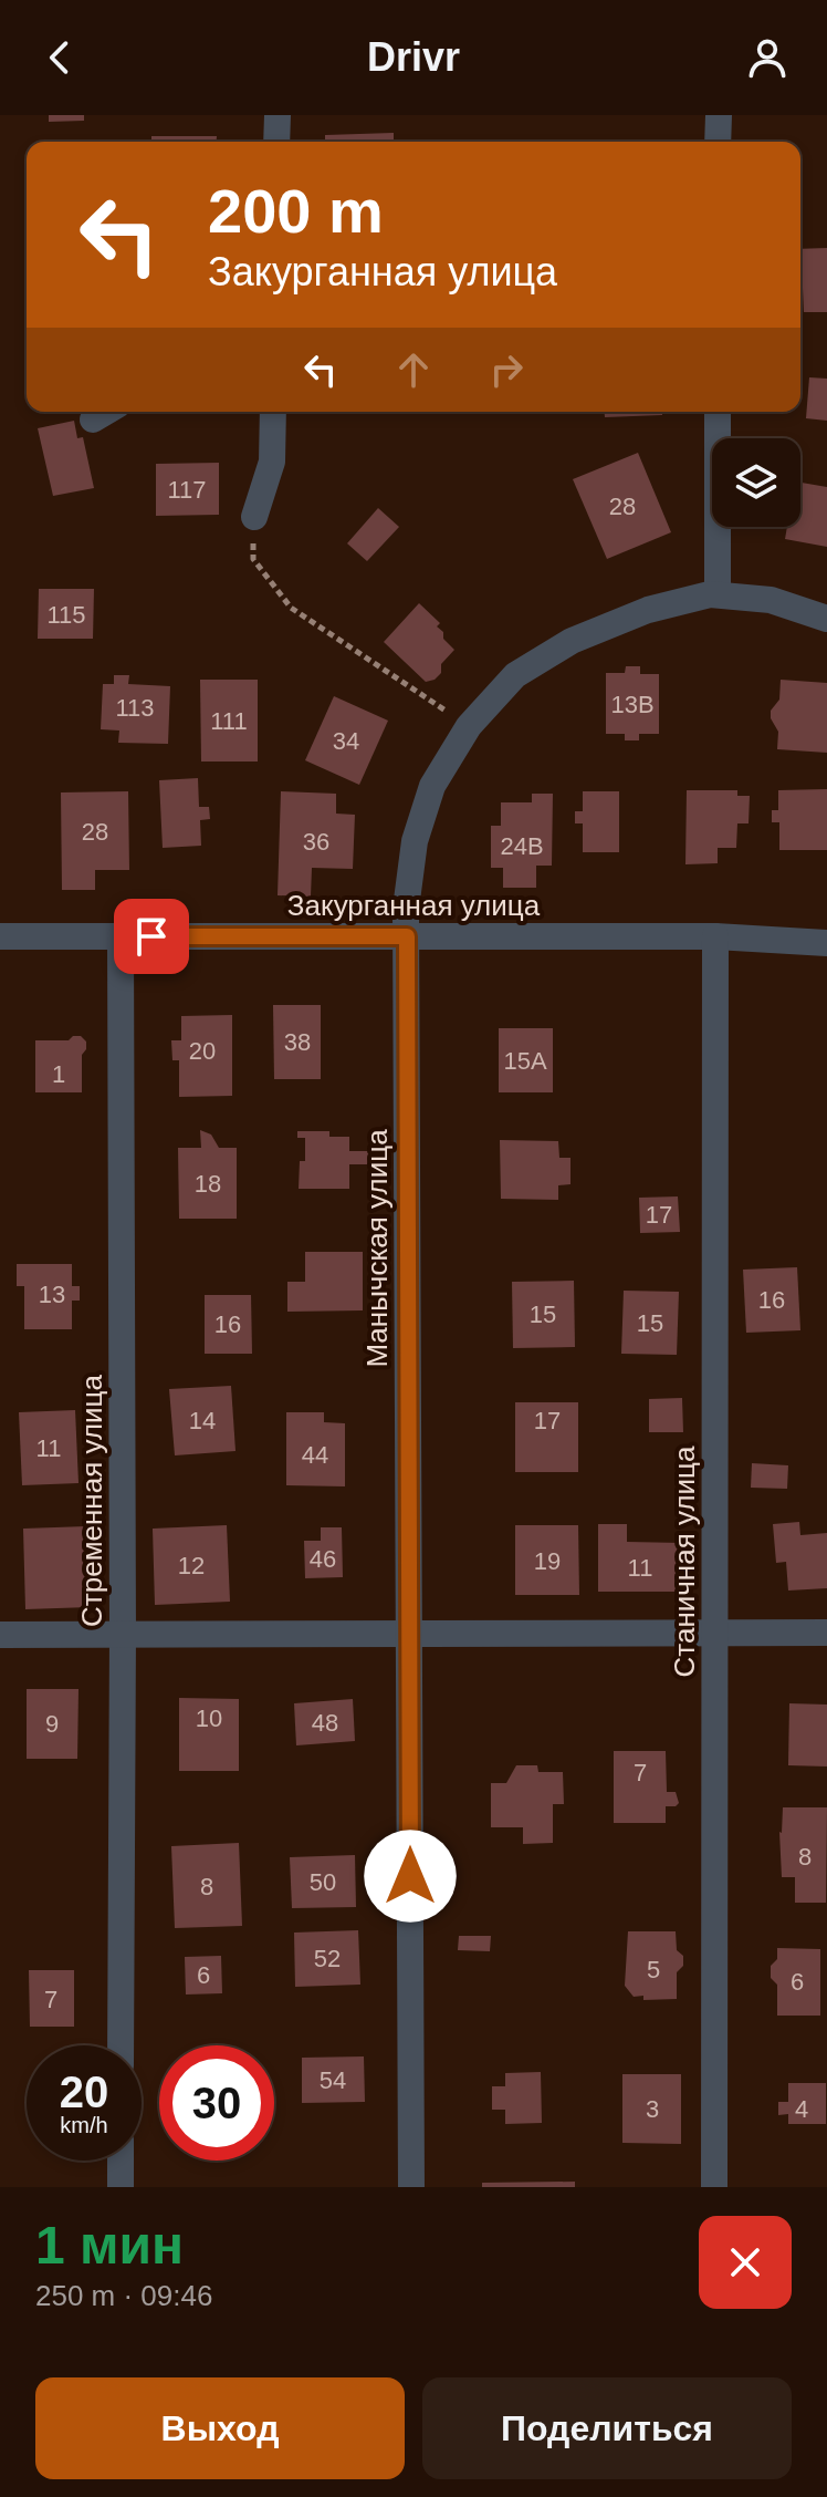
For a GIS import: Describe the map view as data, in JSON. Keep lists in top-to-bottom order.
{
  "streets": {
    "street": [
      "Закурганная улица",
      "Манычская улица",
      "Стременная улица",
      "Станичная улица"
    ]
  },
  "crossings": [
    ["Закурганная улица", "Манычская улица"],
    ["Закурганная улица", "Стременная улица"],
    ["Закурганная улица", "Станичная улица"]
  ],
  "house_numbers": [
    "117",
    "28",
    "115",
    "13В",
    "113",
    "111",
    "34",
    "28",
    "36",
    "24В",
    "38",
    "20",
    "15А",
    "1",
    "18",
    "17",
    "13",
    "16",
    "15",
    "15",
    "16",
    "14",
    "17",
    "11",
    "44",
    "46",
    "19",
    "12",
    "11",
    "10",
    "48",
    "9",
    "7",
    "8",
    "50",
    "8",
    "52",
    "5",
    "6",
    "6",
    "7",
    "54",
    "3",
    "4"
  ],
  "page": {
    "header": "Drivr",
    "turn": ["200 m", "Закурганная улица"],
    "speed": "20 km/h",
    "limit": "30",
    "heading": ["1 мин", "250 m · 09:46"],
    "buttons": ["Выход", "Поделиться"]
  }
}
